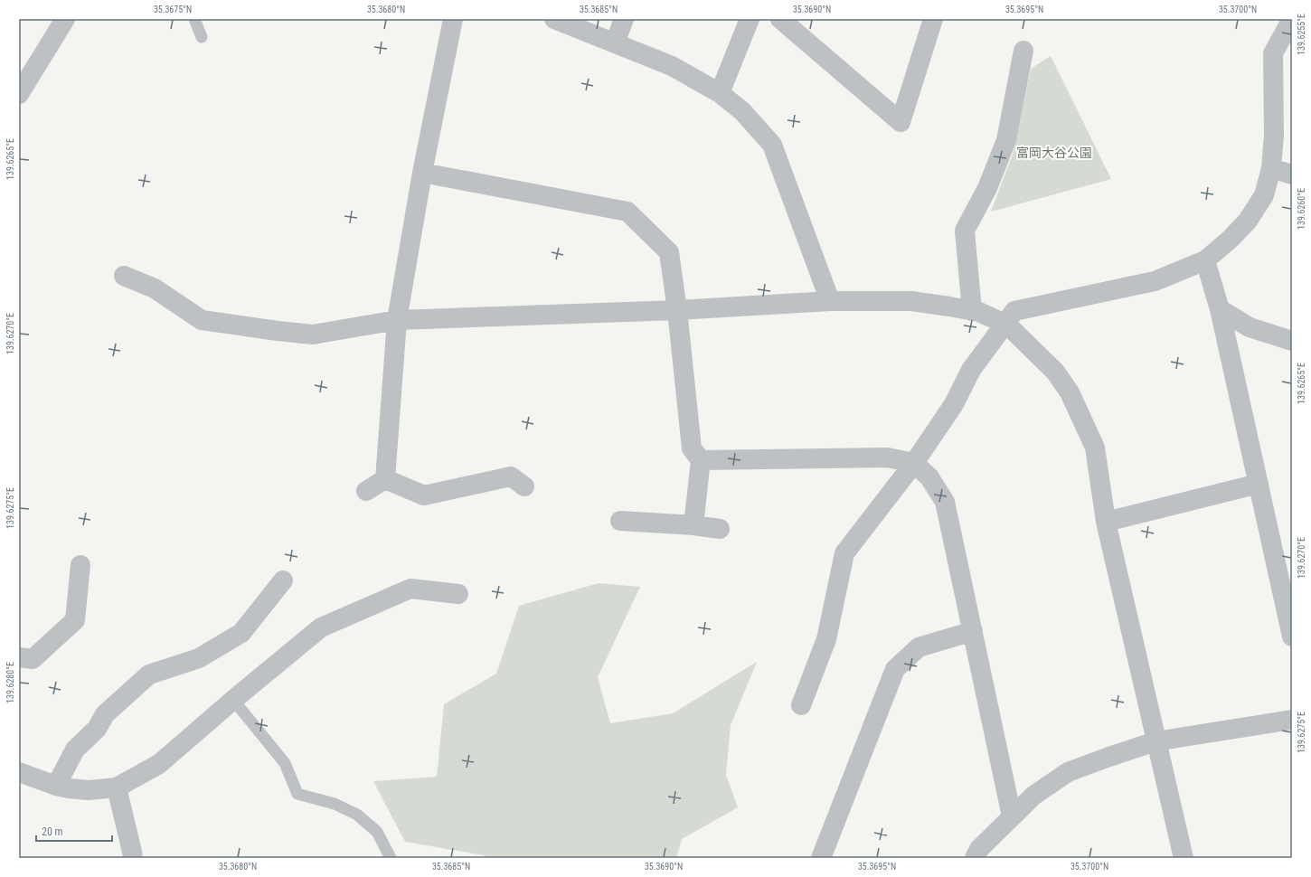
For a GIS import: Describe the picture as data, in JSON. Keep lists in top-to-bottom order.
{
  "parks": ["富岡大谷公園"],
  "scale_bar": "20 m",
  "coordinates": [
    "35.3675°N",
    "35.3680°N",
    "35.3685°N",
    "35.3690°N",
    "35.3695°N",
    "35.3700°N",
    "139.6255°E",
    "139.6265°E",
    "139.6260°E",
    "139.6270°E",
    "139.6275°E",
    "139.6280°E"
  ]
}
